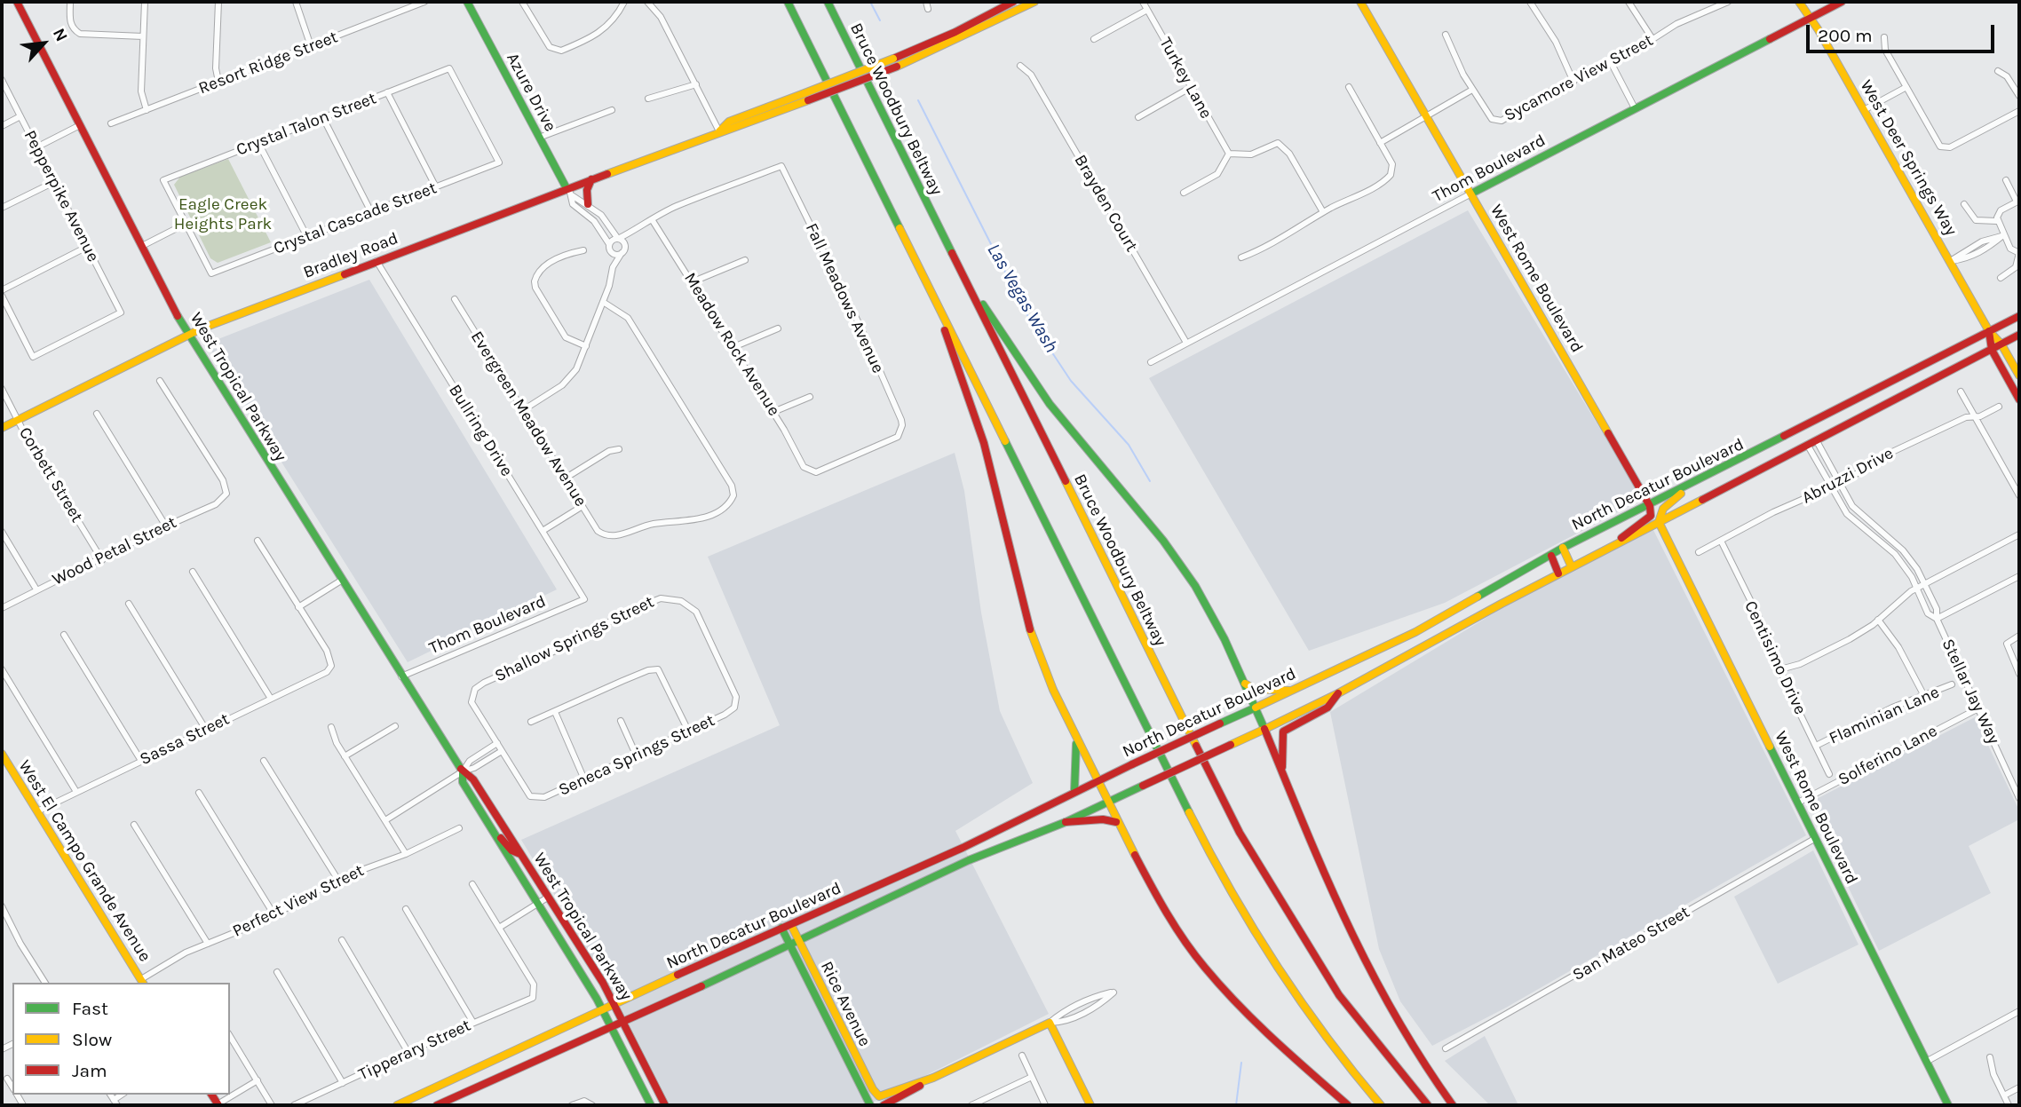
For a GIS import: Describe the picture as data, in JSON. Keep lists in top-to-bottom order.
{
  "streets": {
    "main road": [
      "Azure Drive",
      "Bruce Woodbury Beltway",
      "West Deer Springs Way",
      "Thom Boulevard",
      "Bradley Road",
      "West Rome Boulevard",
      "West Tropical Parkway",
      "North Decatur Boulevard",
      "West El Campo Grande Avenue",
      "Rice Avenue"
    ],
    "street": [
      "Resort Ridge Street",
      "Turkey Lane",
      "Sycamore View Street",
      "Crystal Talon Street",
      "Pepperpike Avenue",
      "Brayden Court",
      "Crystal Cascade Street",
      "Fall Meadows Avenue",
      "Meadow Rock Avenue",
      "Evergreen Meadow Avenue",
      "Bullring Drive",
      "Corbett Street",
      "Abruzzi Drive",
      "Wood Petal Street",
      "Shallow Springs Street",
      "Centisimo Drive",
      "Stellar Jay Way",
      "Flaminian Lane",
      "Sassa Street",
      "Seneca Springs Street",
      "Solferino Lane",
      "Perfect View Street",
      "San Mateo Street",
      "Tipperary Street"
    ]
  },
  "crossings": [
    ["Azure Drive", "Bradley Road"],
    ["Crystal Talon Street", "Crystal Cascade Street"],
    ["West Deer Springs Way", "Thom Boulevard"],
    ["West Deer Springs Way", "North Decatur Boulevard"],
    ["Thom Boulevard", "Brayden Court"],
    ["Thom Boulevard", "West Rome Boulevard"],
    ["Thom Boulevard", "West Tropical Parkway"],
    ["Thom Boulevard", "Bullring Drive"],
    ["Bradley Road", "West Tropical Parkway"],
    ["Bradley Road", "Bullring Drive"],
    ["Bradley Road", "Corbett Street"],
    ["West Rome Boulevard", "North Decatur Boulevard"],
    ["West Rome Boulevard", "Solferino Lane"],
    ["West Rome Boulevard", "San Mateo Street"],
    ["Fall Meadows Avenue", "Meadow Rock Avenue"],
    ["West Tropical Parkway", "North Decatur Boulevard"],
    ["Corbett Street", "Wood Petal Street"],
    ["Abruzzi Drive", "Centisimo Drive"],
    ["North Decatur Boulevard", "Rice Avenue"],
    ["Shallow Springs Street", "Seneca Springs Street"],
    ["Centisimo Drive", "Flaminian Lane"],
    ["Stellar Jay Way", "Solferino Lane"],
    ["Sassa Street", "West El Campo Grande Avenue"],
    ["West El Campo Grande Avenue", "Perfect View Street"]
  ],
  "water": ["Las Vegas Wash"],
  "parks": ["Eagle Creek Heights Park"],
  "legend": ["Fast", "Slow", "Jam"],
  "scale_bar": "200 m",
  "north": "top right"
}
